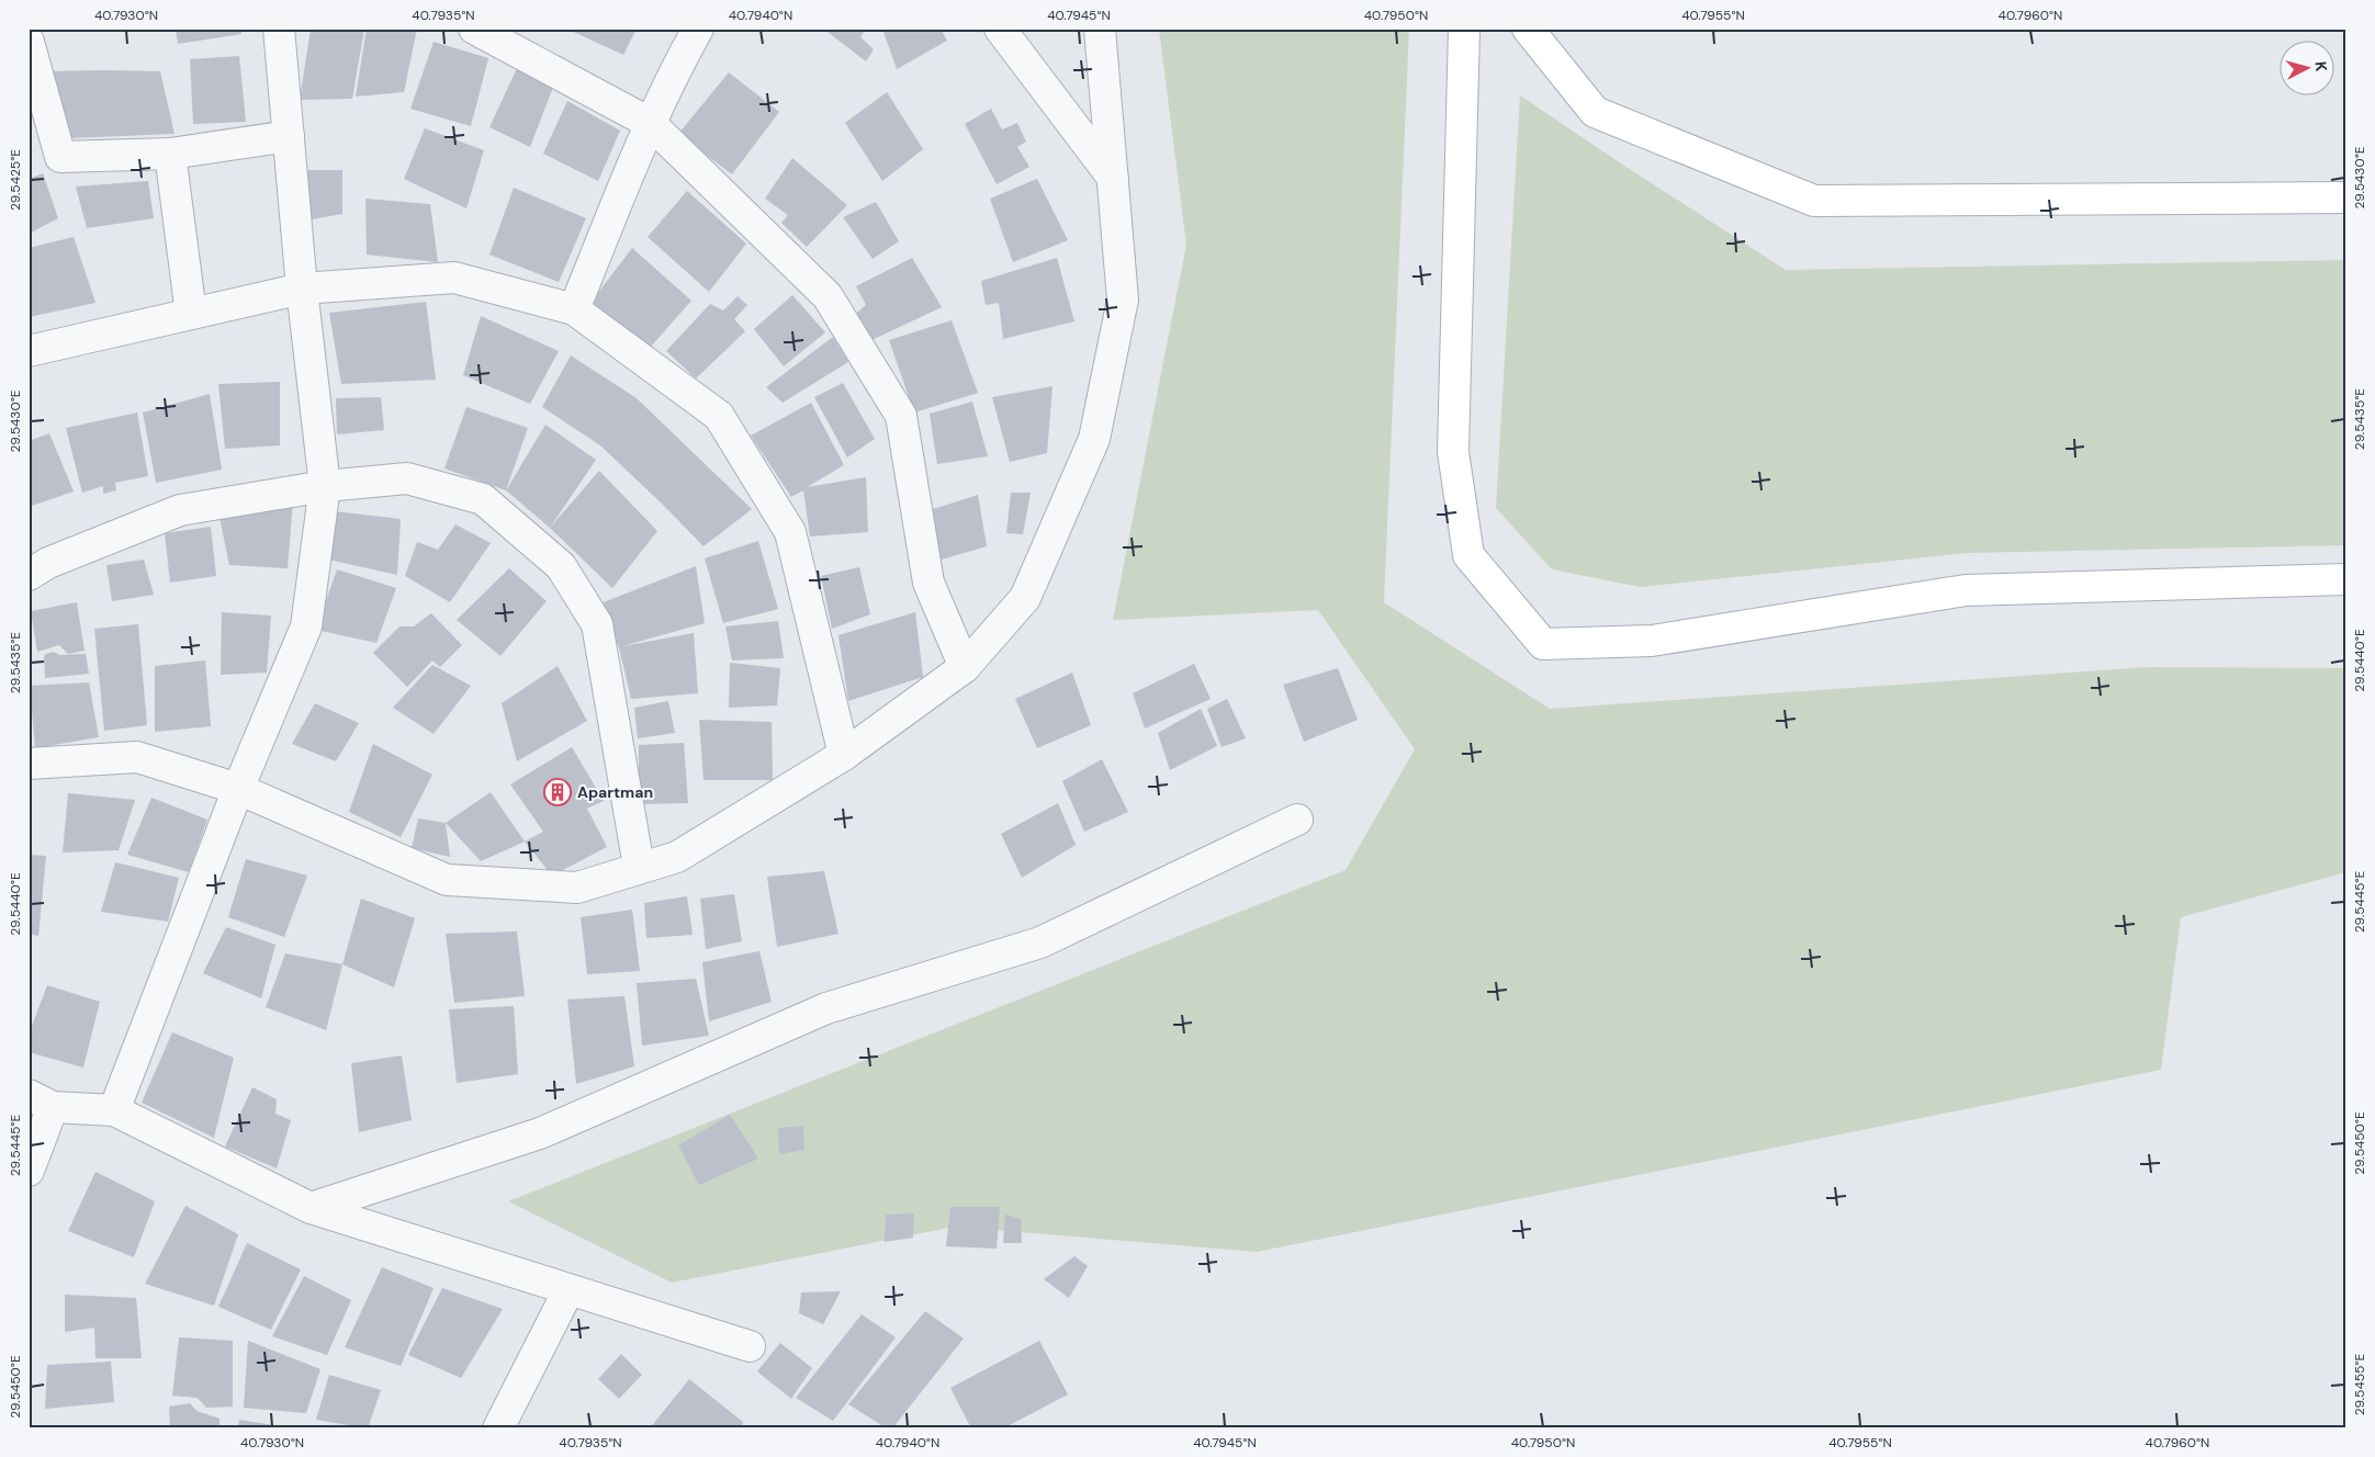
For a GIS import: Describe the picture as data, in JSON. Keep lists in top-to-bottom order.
{
  "places": {
    "building": ["Apartman"]
  },
  "north": "right",
  "coordinates": [
    "40.7930°N",
    "40.7935°N",
    "40.7940°N",
    "40.7945°N",
    "40.7950°N",
    "40.7955°N",
    "40.7960°N",
    "29.5430°E",
    "29.5425°E",
    "29.5435°E",
    "29.5440°E",
    "29.5445°E",
    "29.5450°E",
    "29.5455°E"
  ]
}
